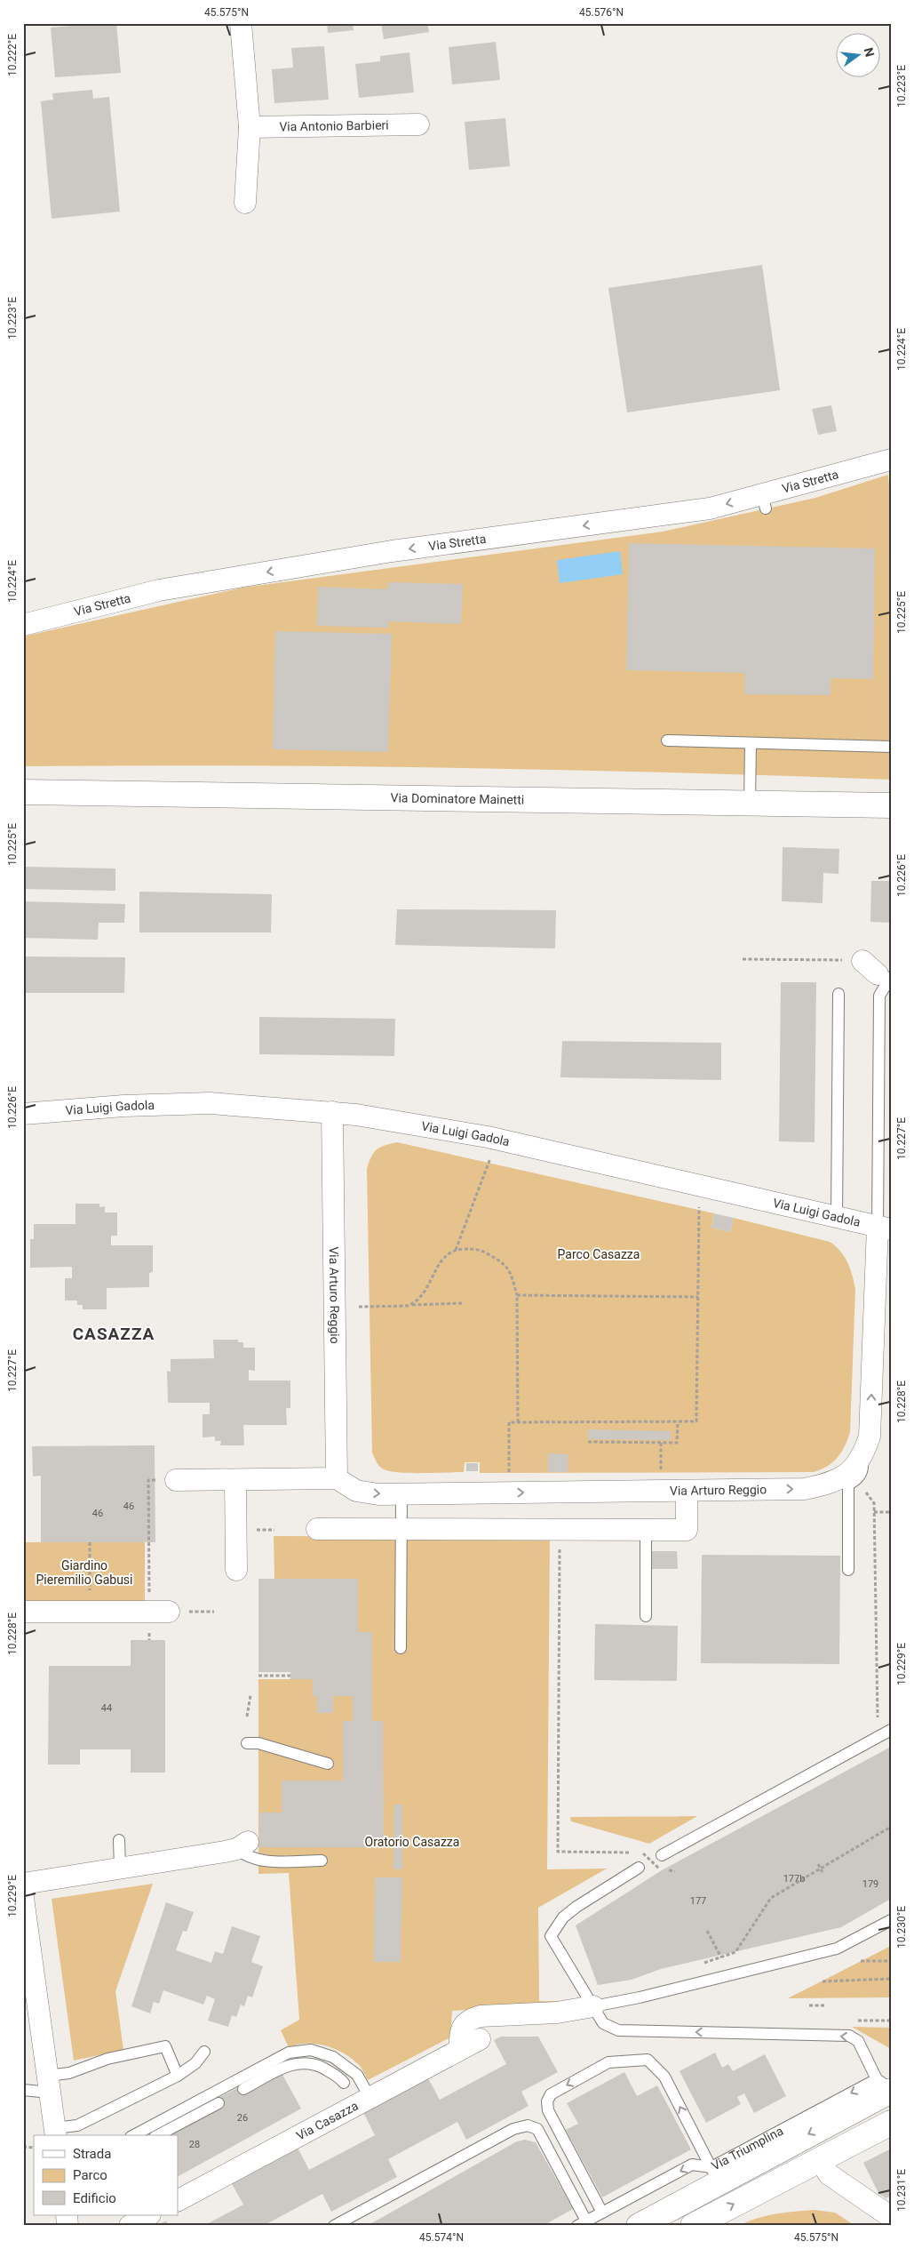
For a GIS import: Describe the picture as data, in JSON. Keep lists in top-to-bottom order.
{
  "streets": {
    "street": [
      "Via Antonio Barbieri",
      "Via Stretta",
      "Via Dominatore Mainetti",
      "Via Luigi Gadola",
      "Via Arturo Reggio",
      "Via Casazza",
      "Via Triumplina"
    ]
  },
  "crossings": [
    ["Via Luigi Gadola", "Via Arturo Reggio"]
  ],
  "one_way": ["Via Stretta"],
  "districts": ["CASAZZA"],
  "parks": ["Parco Casazza", "Giardino Pieremilio Gabusi", "Oratorio Casazza"],
  "house_numbers": [
    "46",
    "46",
    "44",
    "177b",
    "179",
    "177",
    "26",
    "28"
  ],
  "legend": ["Strada", "Parco", "Edificio"],
  "north": "right",
  "coordinates": [
    "45.575°N",
    "45.576°N",
    "10.222°E",
    "10.223°E",
    "10.224°E",
    "10.225°E",
    "10.226°E",
    "10.227°E",
    "10.228°E",
    "10.229°E",
    "10.230°E",
    "10.231°E",
    "45.574°N"
  ]
}
